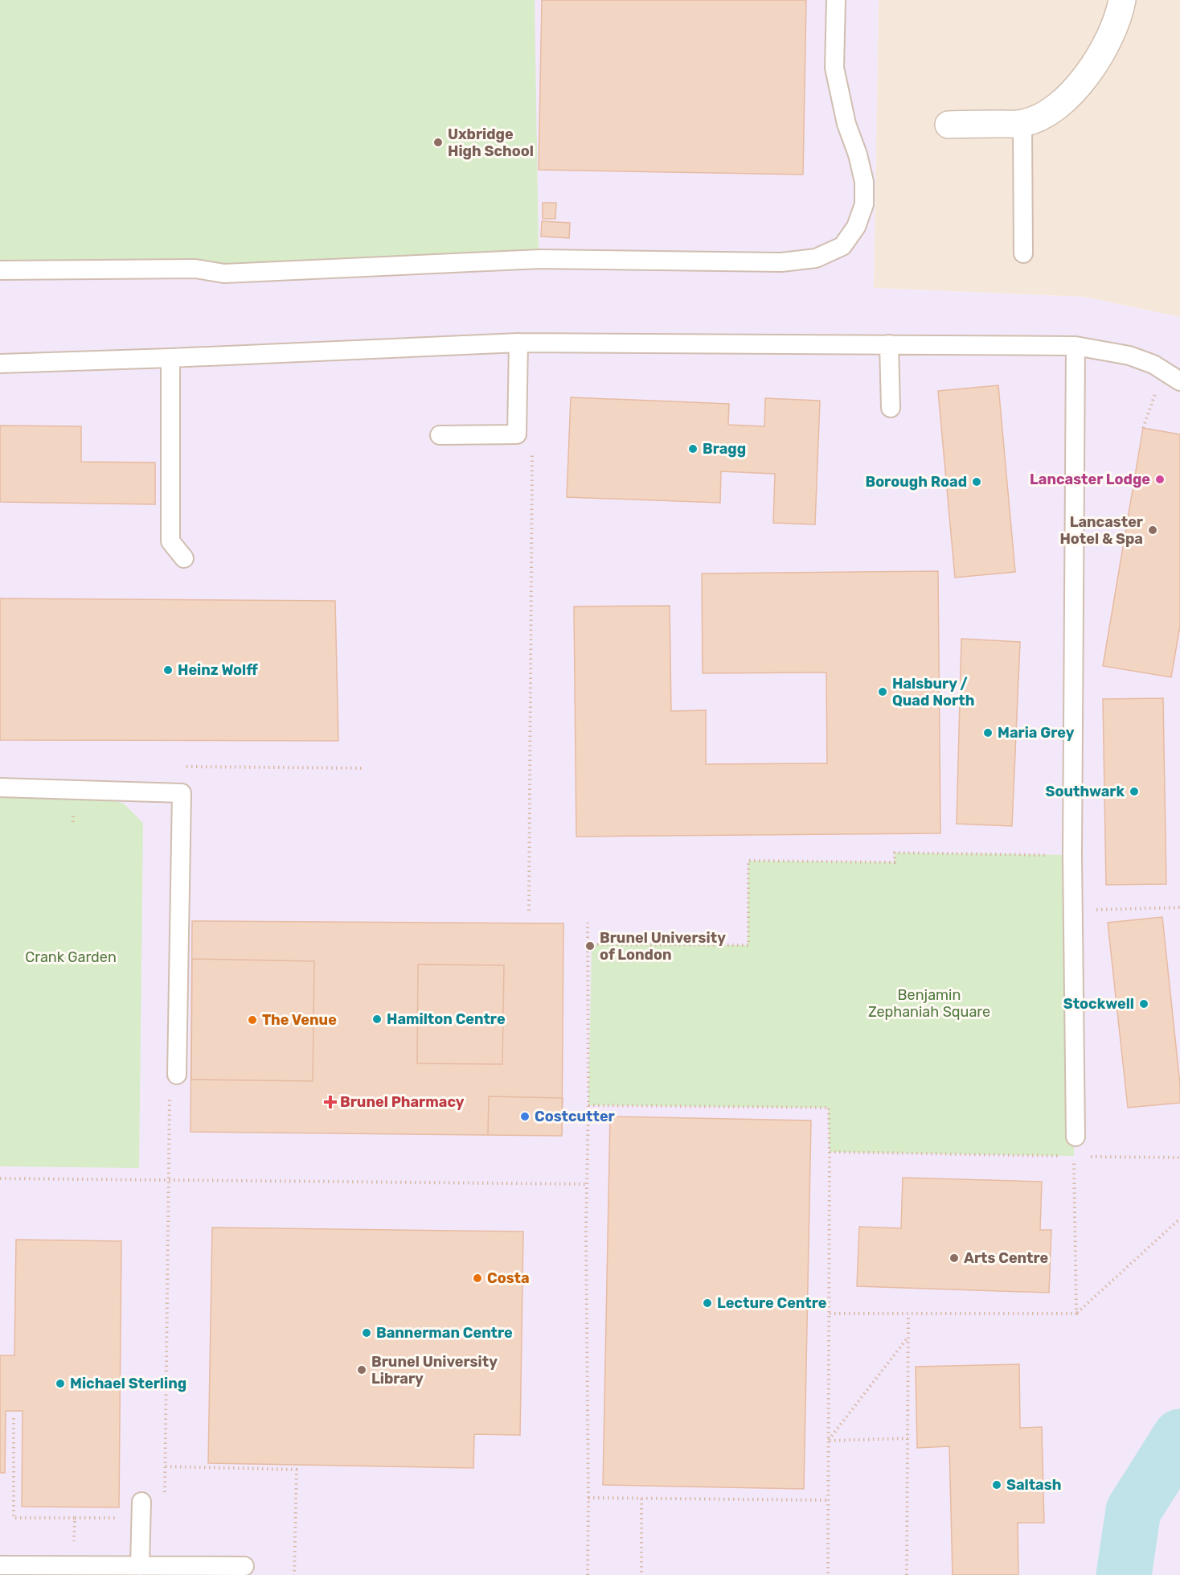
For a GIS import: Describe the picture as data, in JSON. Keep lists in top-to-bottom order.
{
  "parks": ["Crank Garden", "Benjamin Zephaniah Square"],
  "places": {
    "other": [
      "Uxbridge High School",
      "Bragg",
      "Lancaster Lodge",
      "Borough Road",
      "Lancaster Hotel & Spa",
      "Heinz Wolff",
      "Halsbury / Quad North",
      "Maria Grey",
      "Southwark",
      "Brunel University of London",
      "Stockwell",
      "Hamilton Centre",
      "The Venue",
      "Costcutter",
      "Arts Centre",
      "Costa",
      "Lecture Centre",
      "Bannerman Centre",
      "Brunel University Library",
      "Michael Sterling",
      "Saltash"
    ],
    "health": ["Brunel Pharmacy"]
  }
}
